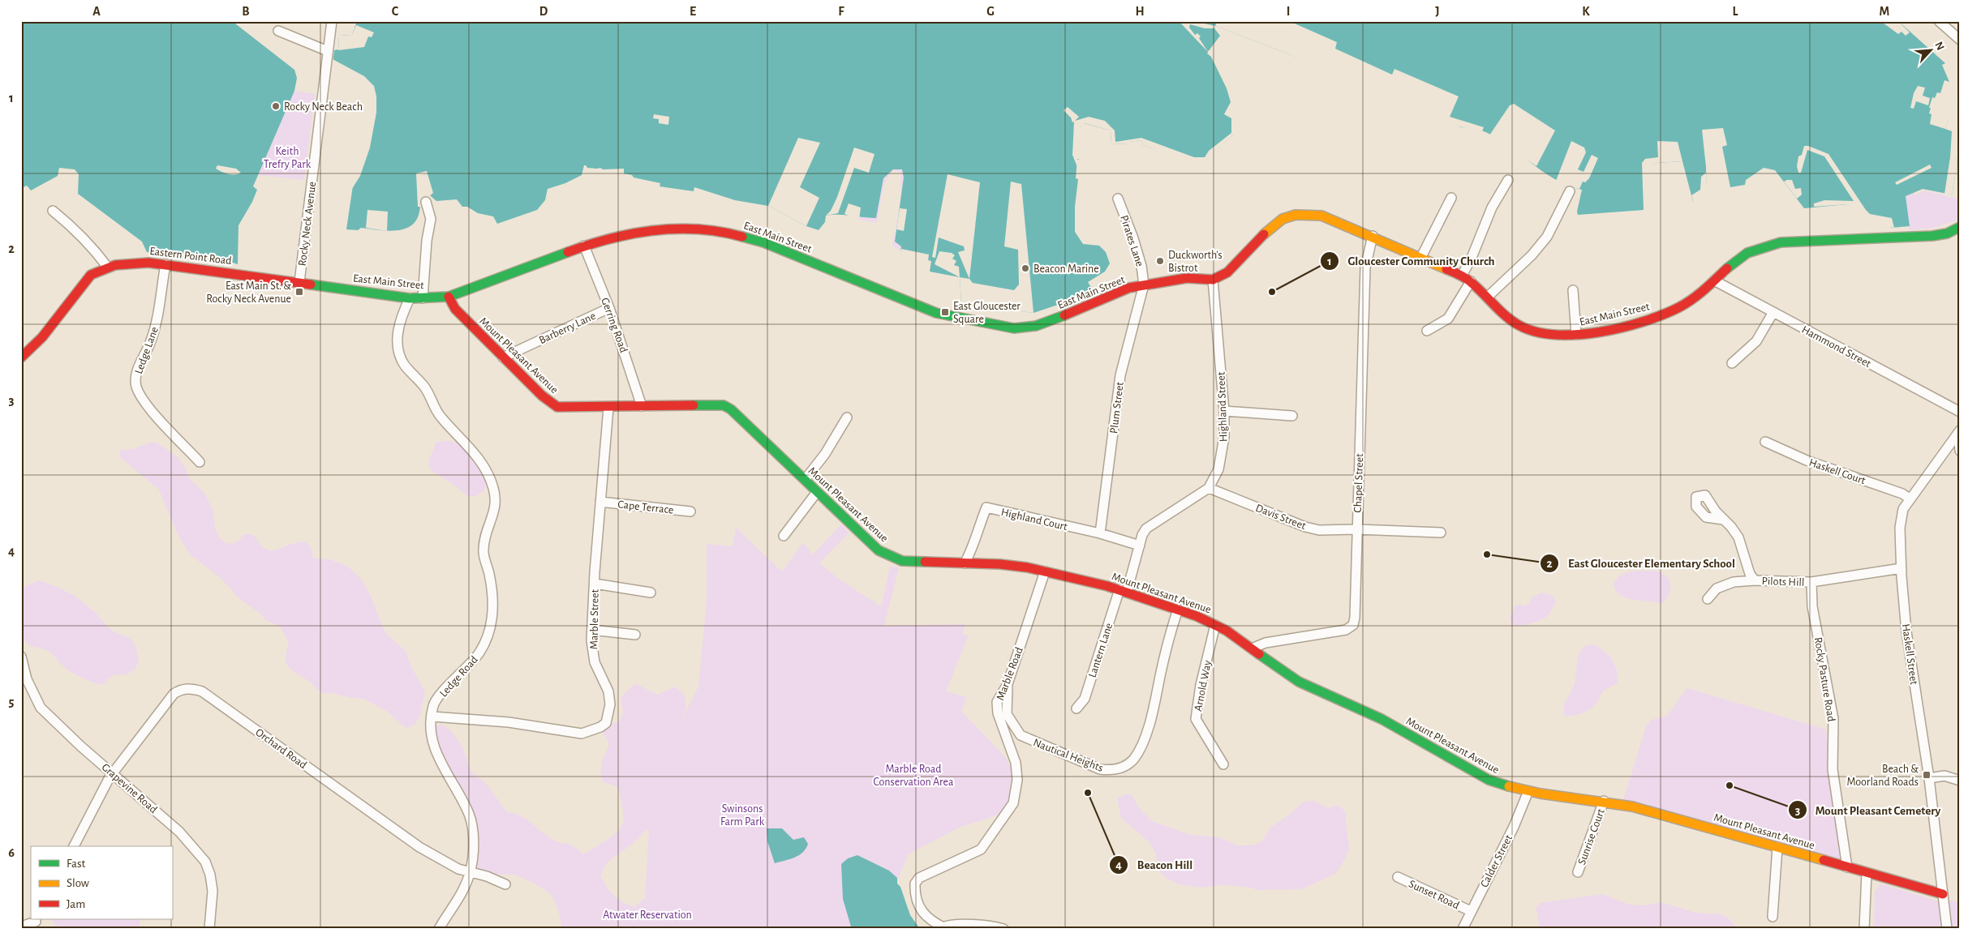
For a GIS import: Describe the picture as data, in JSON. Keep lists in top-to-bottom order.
{
  "streets": {
    "main road": ["East Main Street", "Eastern Point Road", "Mount Pleasant Avenue"],
    "street": [
      "Rocky Neck Avenue",
      "Pirates Lane",
      "Gerring Road",
      "Barberry Lane",
      "Hammond Street",
      "Ledge Lane",
      "Highland Street",
      "Plum Street",
      "Haskell Court",
      "Chapel Street",
      "Cape Terrace",
      "Davis Street",
      "Highland Court",
      "Pilots Hill",
      "Marble Street",
      "Lantern Lane",
      "Haskell Street",
      "Marble Road",
      "Ledge Road",
      "Rocky Pasture Road",
      "Arnold Way",
      "Orchard Road",
      "Nautical Heights",
      "Grapevine Road",
      "Sunrise Court",
      "Calder Street",
      "Sunset Road"
    ]
  },
  "crossings": [
    ["Rocky Neck Avenue", "East Main Street"],
    ["Rocky Neck Avenue", "Eastern Point Road"],
    ["East Main Street", "Pirates Lane"],
    ["East Main Street", "Eastern Point Road"],
    ["East Main Street", "Gerring Road"],
    ["East Main Street", "Hammond Street"],
    ["East Main Street", "Mount Pleasant Avenue"],
    ["East Main Street", "Highland Street"],
    ["East Main Street", "Plum Street"],
    ["East Main Street", "Chapel Street"],
    ["East Main Street", "Ledge Road"],
    ["Pirates Lane", "Plum Street"],
    ["Eastern Point Road", "Ledge Lane"],
    ["Gerring Road", "Barberry Lane"],
    ["Gerring Road", "Mount Pleasant Avenue"],
    ["Barberry Lane", "Mount Pleasant Avenue"],
    ["Mount Pleasant Avenue", "Highland Street"],
    ["Mount Pleasant Avenue", "Chapel Street"],
    ["Mount Pleasant Avenue", "Highland Court"],
    ["Mount Pleasant Avenue", "Marble Street"],
    ["Mount Pleasant Avenue", "Lantern Lane"],
    ["Mount Pleasant Avenue", "Haskell Street"],
    ["Mount Pleasant Avenue", "Marble Road"],
    ["Mount Pleasant Avenue", "Rocky Pasture Road"],
    ["Mount Pleasant Avenue", "Arnold Way"],
    ["Mount Pleasant Avenue", "Nautical Heights"],
    ["Mount Pleasant Avenue", "Sunrise Court"],
    ["Mount Pleasant Avenue", "Calder Street"],
    ["Highland Street", "Davis Street"],
    ["Highland Street", "Highland Court"],
    ["Highland Street", "Lantern Lane"],
    ["Plum Street", "Highland Court"],
    ["Haskell Court", "Haskell Street"],
    ["Chapel Street", "Davis Street"],
    ["Cape Terrace", "Marble Street"],
    ["Pilots Hill", "Rocky Pasture Road"],
    ["Marble Street", "Ledge Road"],
    ["Marble Road", "Nautical Heights"],
    ["Ledge Road", "Orchard Road"],
    ["Orchard Road", "Grapevine Road"],
    ["Calder Street", "Sunset Road"]
  ],
  "parks": [
    "Keith Trefry Park",
    "Marble Road Conservation Area",
    "Swinsons Farm Park",
    "Atwater Reservation"
  ],
  "places": {
    "other": [
      "Rocky Neck Beach",
      "Duckworth's Bistrot",
      "Beacon Marine",
      "Gloucester Community Church",
      "East Gloucester Elementary School",
      "Mount Pleasant Cemetery",
      "Beacon Hill"
    ],
    "transit": ["East Main St. & Rocky Neck Avenue", "East Gloucester Square", "Beach & Moorland Roads"]
  },
  "legend": ["Fast", "Slow", "Jam"],
  "north": "top right",
  "grid": {
    "columns": [
      "A",
      "B",
      "C",
      "D",
      "E",
      "F",
      "G",
      "H",
      "I",
      "J",
      "K",
      "L",
      "M"
    ],
    "rows": [
      "1",
      "2",
      "3",
      "4",
      "5",
      "6"
    ]
  }
}
